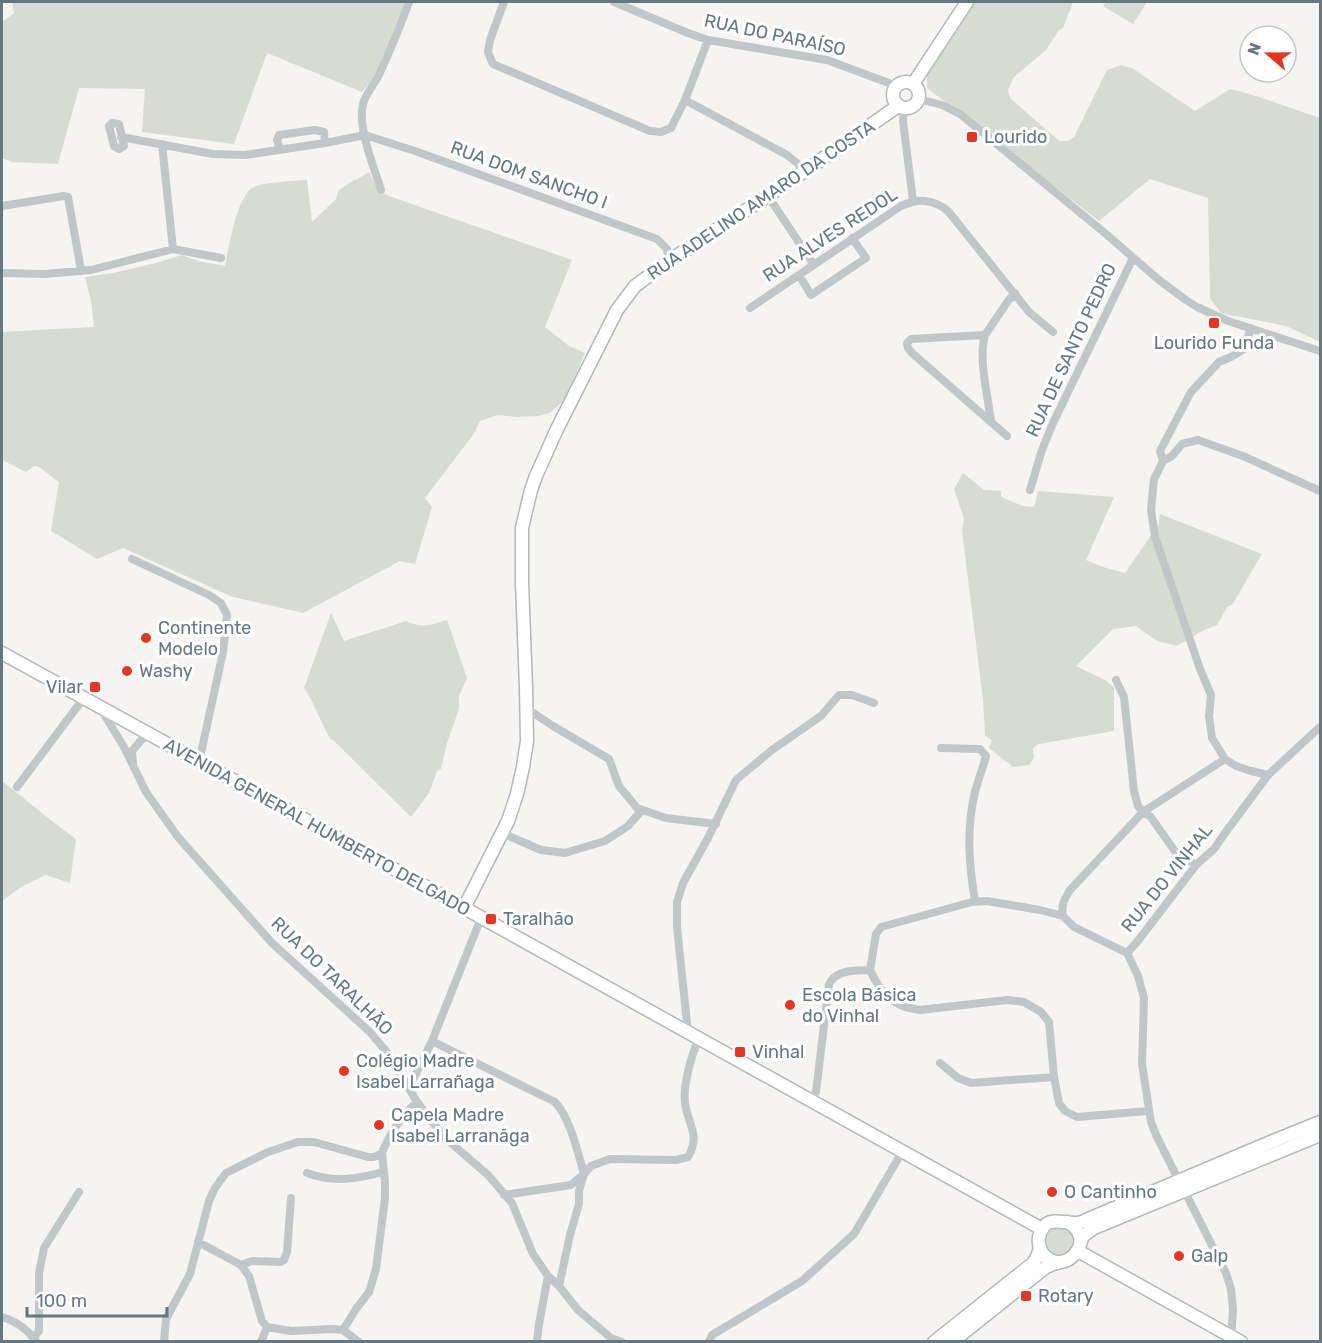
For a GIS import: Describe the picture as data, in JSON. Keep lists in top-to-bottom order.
{
  "streets": {
    "street": [
      "RUA DO PARAÍSO",
      "RUA DOM SANCHO I",
      "RUA ADELINO AMARO DA COSTA",
      "RUA ALVES REDOL",
      "RUA DE SANTO PEDRO",
      "AVENIDA GENERAL HUMBERTO DELGADO",
      "RUA DO VINHAL",
      "RUA DO TARALHÃO"
    ]
  },
  "crossings": [
    ["RUA DO PARAÍSO", "RUA ADELINO AMARO DA COSTA"],
    ["RUA DOM SANCHO I", "RUA ADELINO AMARO DA COSTA"],
    ["RUA ADELINO AMARO DA COSTA", "AVENIDA GENERAL HUMBERTO DELGADO"],
    ["AVENIDA GENERAL HUMBERTO DELGADO", "RUA DO TARALHÃO"]
  ],
  "places": {
    "transit": [
      "Lourido",
      "Lourido Funda",
      "Vilar",
      "Taralhão",
      "Vinhal",
      "Rotary"
    ],
    "other": [
      "Continente Modelo",
      "Washy",
      "Escola Básica do Vinhal",
      "Colégio Madre Isabel Larrañaga",
      "Capela Madre Isabel Larranãga",
      "O Cantinho",
      "Galp"
    ]
  },
  "scale_bar": "100 m",
  "north": "left"
}
